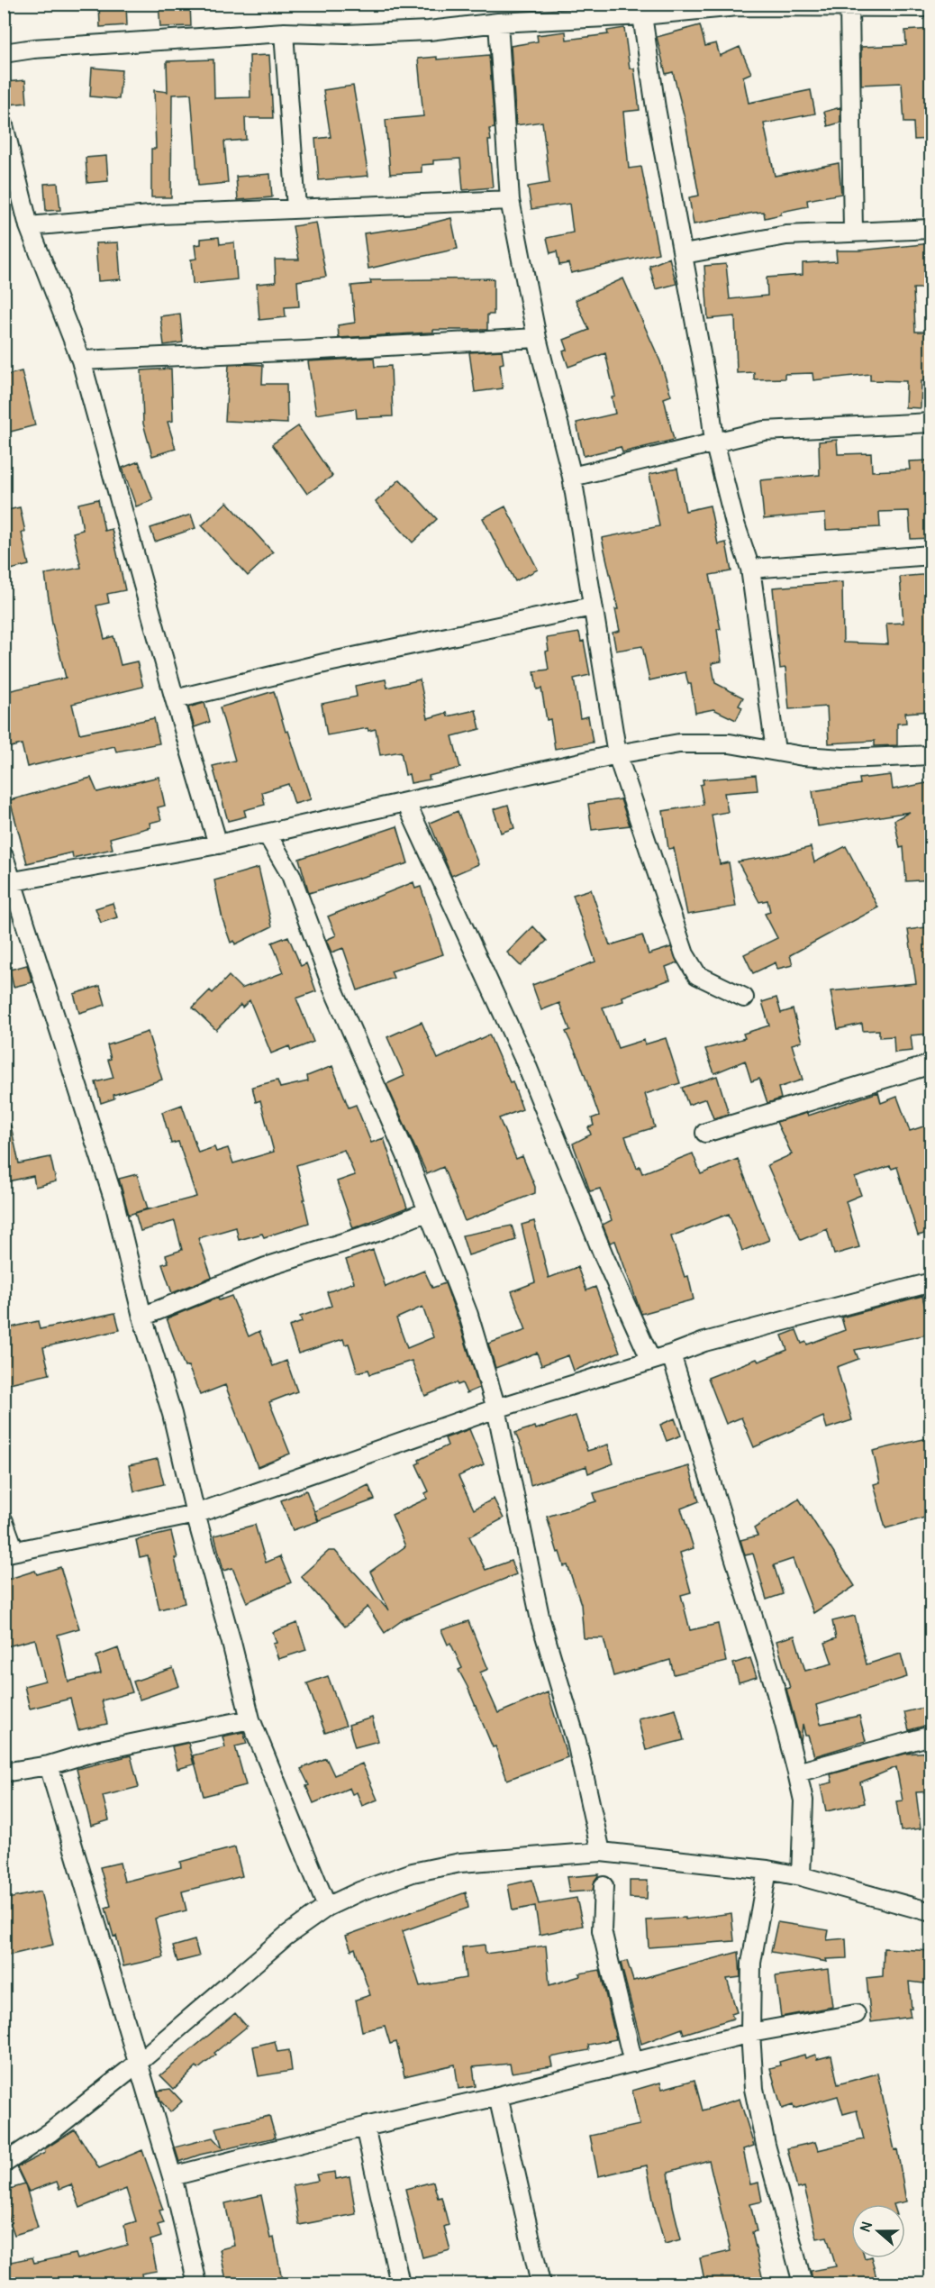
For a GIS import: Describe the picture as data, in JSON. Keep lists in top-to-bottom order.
{
  "north": "left"
}
